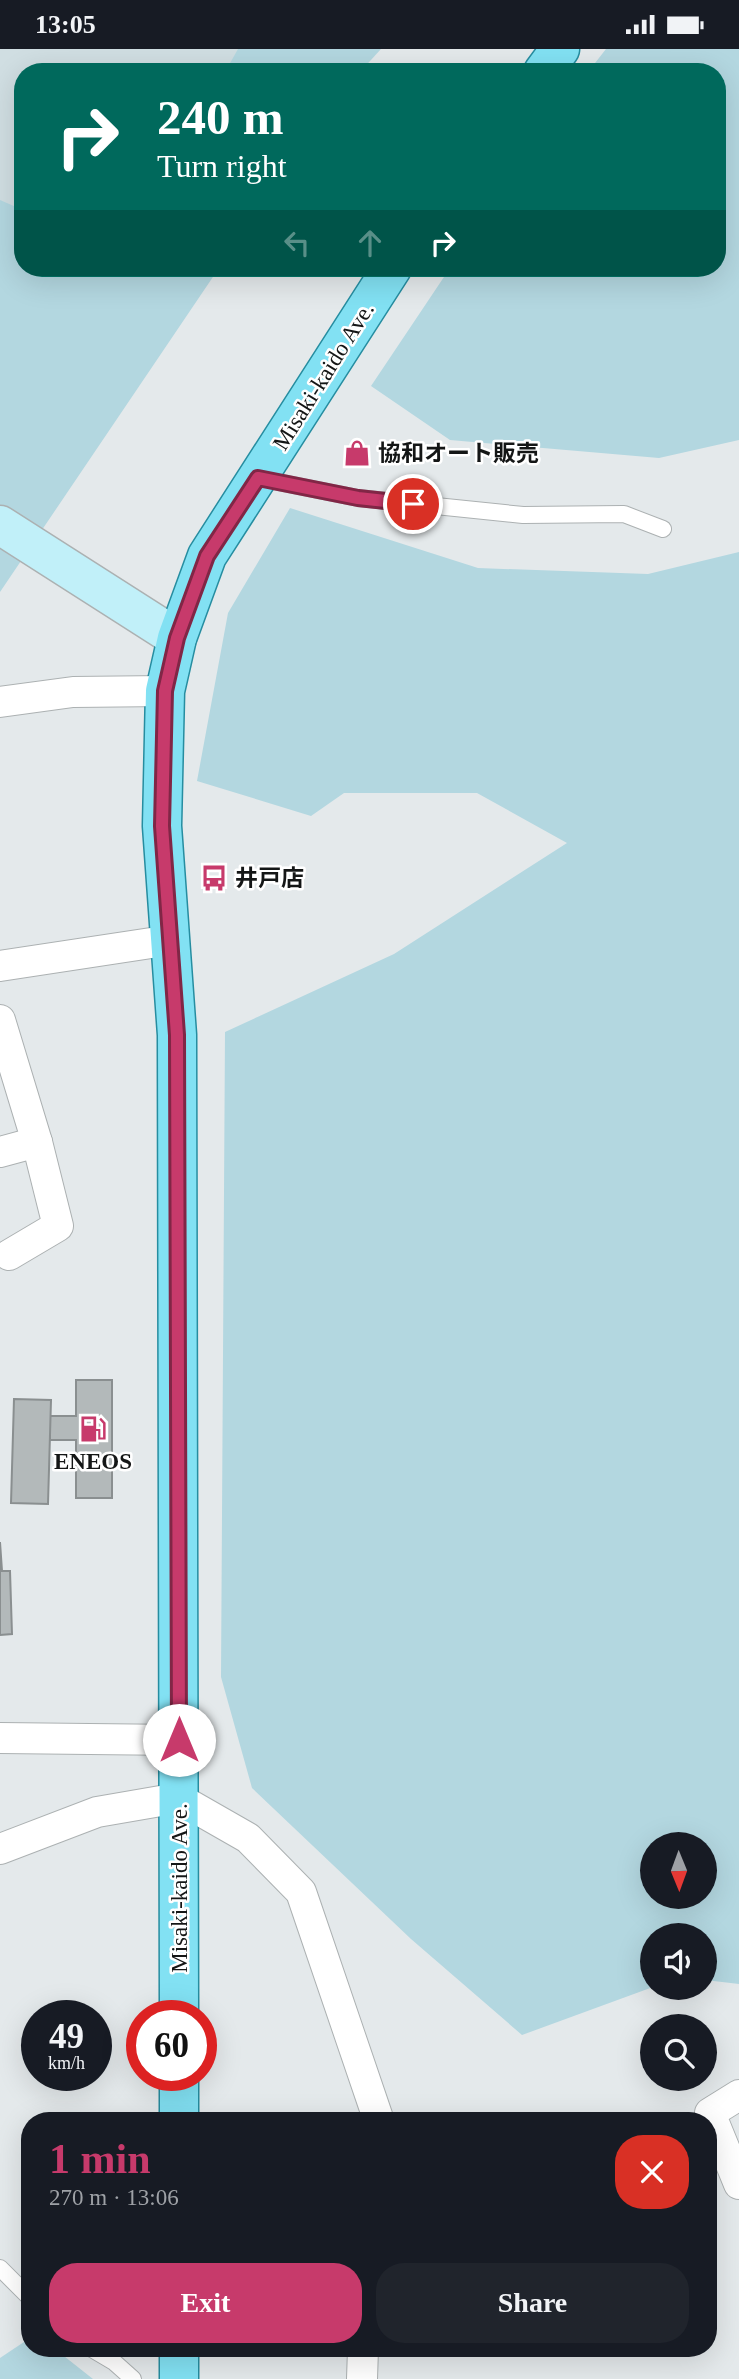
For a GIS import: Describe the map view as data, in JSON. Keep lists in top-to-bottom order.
{
  "streets": {
    "main road": ["Misaki-kaido Ave."]
  },
  "places": {
    "shop": ["協和オート販売"],
    "bus stop": ["井戸店"],
    "fuel station": ["ENEOS"]
  },
  "north": "bottom",
  "page": {
    "status": "13:05",
    "turn": ["240 m", "Turn right"],
    "speed": "49 km/h",
    "limit": "60",
    "heading": ["1 min", "270 m · 13:06"],
    "buttons": ["Exit", "Share"]
  }
}
